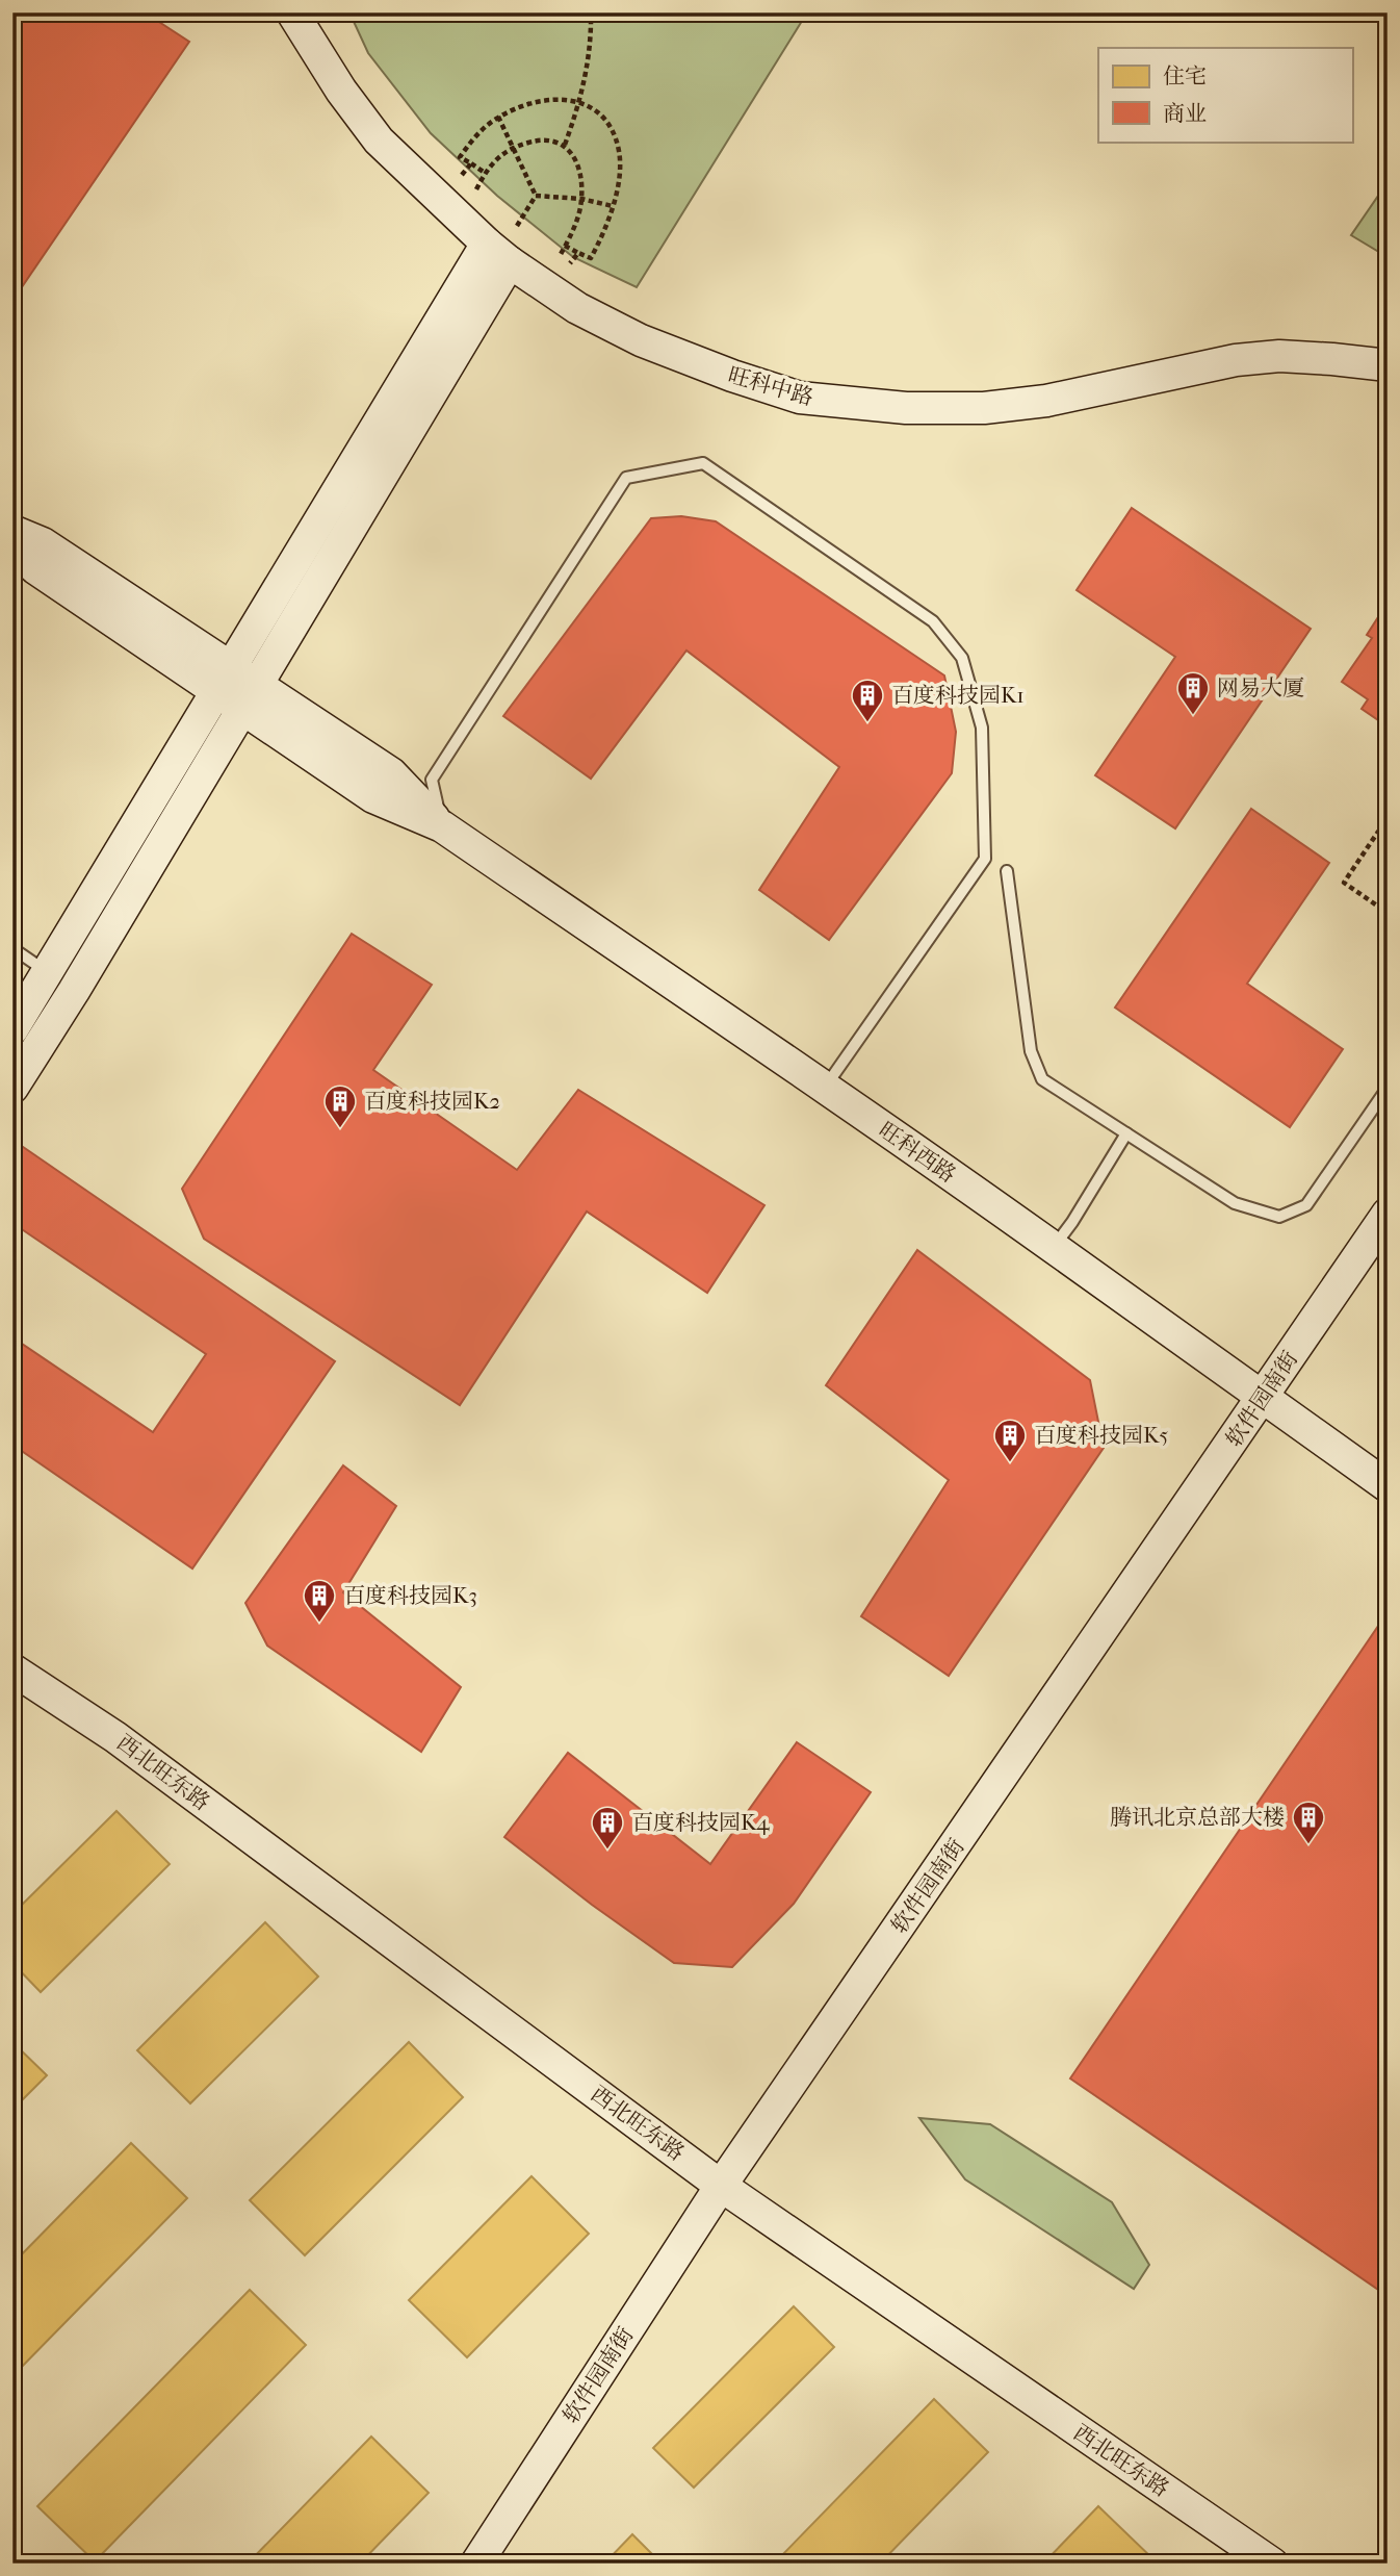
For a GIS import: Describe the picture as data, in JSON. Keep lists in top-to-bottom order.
{
  "streets": {
    "street": [
      "旺科中路",
      "旺科西路",
      "软件园南街",
      "西北旺东路"
    ]
  },
  "crossings": [
    ["旺科西路", "软件园南街"],
    ["软件园南街", "西北旺东路"]
  ],
  "places": {
    "building": [
      "网易大厦",
      "百度科技园K1",
      "百度科技园K2",
      "百度科技园K5",
      "百度科技园K3",
      "腾讯北京总部大楼",
      "百度科技园K4"
    ]
  },
  "legend": ["住宅", "商业"]
}
